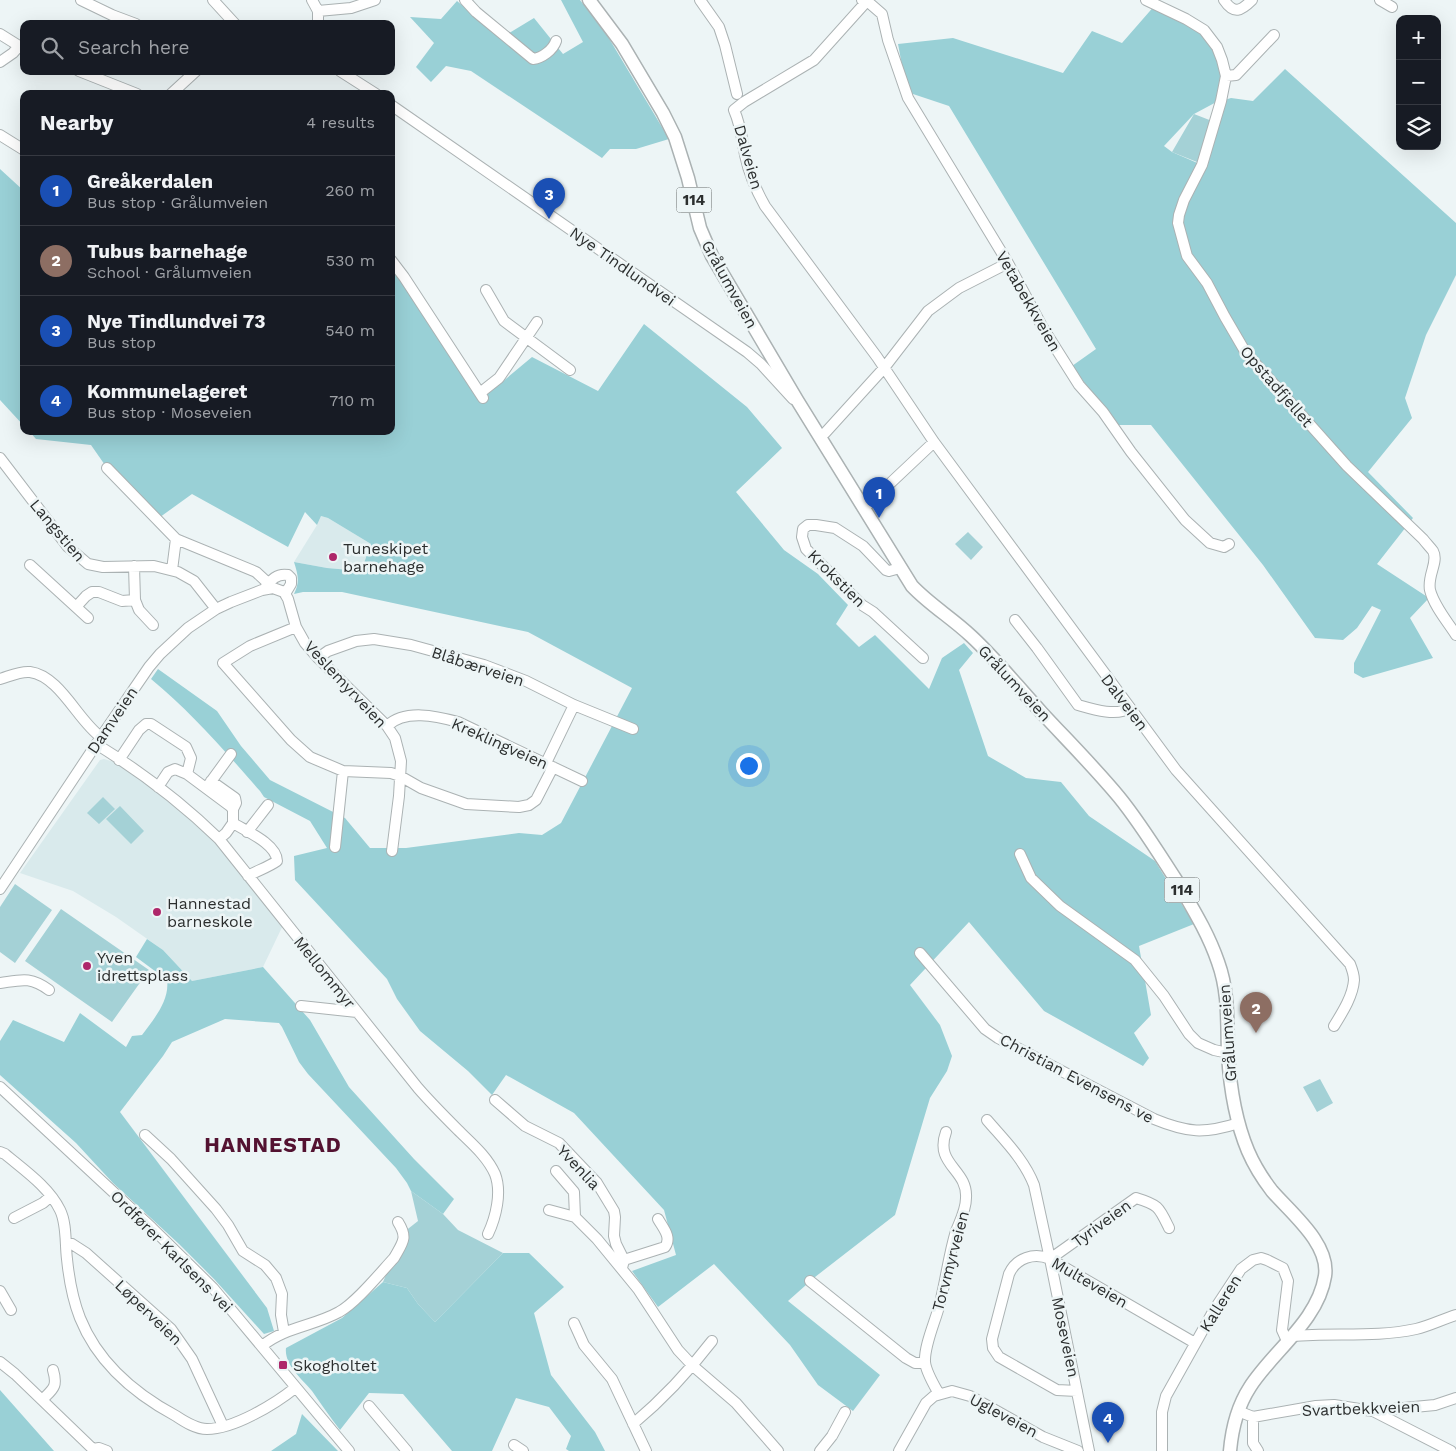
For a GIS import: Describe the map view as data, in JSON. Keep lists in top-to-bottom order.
{
  "streets": {
    "main road": ["114", "Grålumveien"],
    "street": [
      "Dalveien",
      "Nye Tindlundvei",
      "Vetabekkveien",
      "Opstadfjellet",
      "Langstien",
      "Krokstien",
      "Blåbærveien",
      "Veslemyrveien",
      "Damveien",
      "Kreklingveien",
      "Mellommyr",
      "Christian Evensens ve",
      "Yvenlia",
      "Tyriveien",
      "Ordfører Karlsens vei",
      "Torvmyrveien",
      "Multeveien",
      "Kalleren",
      "Løperveien",
      "Moseveien",
      "Svartbekkveien",
      "Ugleveien"
    ]
  },
  "crossings": [
    ["Dalveien", "Vetabekkveien"],
    ["Nye Tindlundvei", "Grålumveien"],
    ["Grålumveien", "Krokstien"],
    ["Grålumveien", "Christian Evensens ve"],
    ["Grålumveien", "Kalleren"],
    ["Langstien", "Damveien"],
    ["Blåbærveien", "Veslemyrveien"],
    ["Veslemyrveien", "Damveien"],
    ["Veslemyrveien", "Kreklingveien"],
    ["Damveien", "Mellommyr"],
    ["Tyriveien", "Multeveien"],
    ["Tyriveien", "Moseveien"],
    ["Multeveien", "Kalleren"],
    ["Multeveien", "Moseveien"]
  ],
  "districts": ["HANNESTAD"],
  "places": {
    "other": ["Tuneskipet barnehage", "Hannestad barneskole", "Yven idrettsplass"],
    "transit": ["Skogholtet"]
  },
  "page": {
    "map_buttons": ["+", "−"],
    "search": "Search here",
    "heading": ["Nearby", "4 results"],
    "list": [
      {
        "mark": "1",
        "name": "Greåkerdalen",
        "note": "Bus stop · Grålumveien",
        "value": "260 m"
      },
      {
        "mark": "2",
        "name": "Tubus barnehage",
        "note": "School · Grålumveien",
        "value": "530 m"
      },
      {
        "mark": "3",
        "name": "Nye Tindlundvei 73",
        "note": "Bus stop",
        "value": "540 m"
      },
      {
        "mark": "4",
        "name": "Kommunelageret",
        "note": "Bus stop · Moseveien",
        "value": "710 m"
      }
    ],
    "pins": [
      "3",
      "1",
      "2",
      "4"
    ]
  }
}
